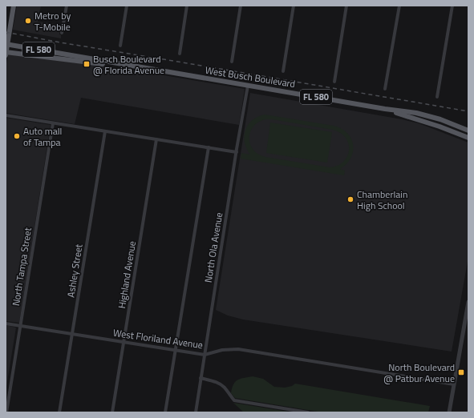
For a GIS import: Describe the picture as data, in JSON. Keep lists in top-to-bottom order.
{
  "streets": {
    "main road": ["FL 580", "West Busch Boulevard"],
    "street": [
      "North Ola Avenue",
      "North Tampa Street",
      "Ashley Street",
      "Highland Avenue",
      "West Floriland Avenue"
    ]
  },
  "crossings": [
    ["West Busch Boulevard", "North Ola Avenue"],
    ["North Ola Avenue", "West Floriland Avenue"],
    ["North Tampa Street", "West Floriland Avenue"],
    ["Ashley Street", "West Floriland Avenue"],
    ["Highland Avenue", "West Floriland Avenue"]
  ],
  "places": {
    "other": ["Metro by T-Mobile", "Auto mall of Tampa", "Chamberlain High School"],
    "transit": ["Busch Boulevard @ Florida Avenue", "North Boulevard @ Patbur Avenue"]
  }
}
